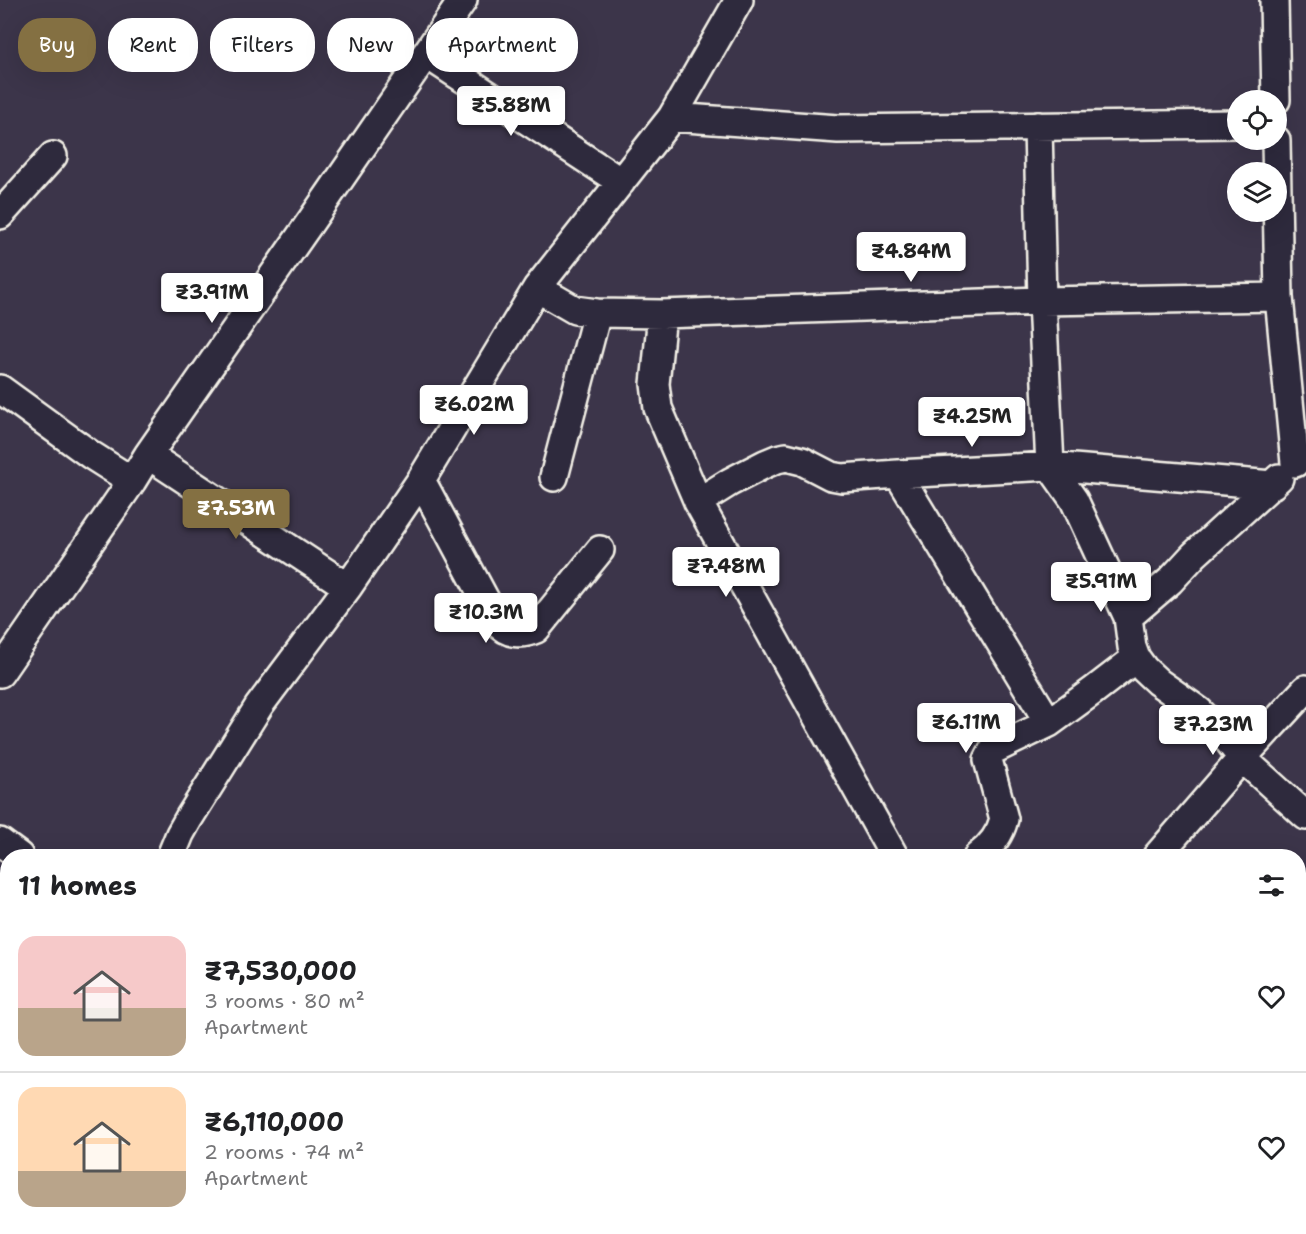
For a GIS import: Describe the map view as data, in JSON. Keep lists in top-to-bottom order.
{
  "page": {
    "chip": [
      "Buy",
      "Rent",
      "Filters",
      "New",
      "Apartment"
    ],
    "price": [
      "₹5.88M",
      "₹4.84M",
      "₹3.91M",
      "₹6.02M",
      "₹4.25M",
      "₹7.53M",
      "₹7.48M",
      "₹5.91M",
      "₹10.3M",
      "₹6.11M",
      "₹7.23M"
    ],
    "heading": "11 homes",
    "list": [
      {
        "name": "₹7,530,000",
        "note": "3 rooms · 80 m² · Apartment"
      },
      {
        "name": "₹6,110,000",
        "note": "2 rooms · 74 m² · Apartment"
      }
    ]
  }
}
